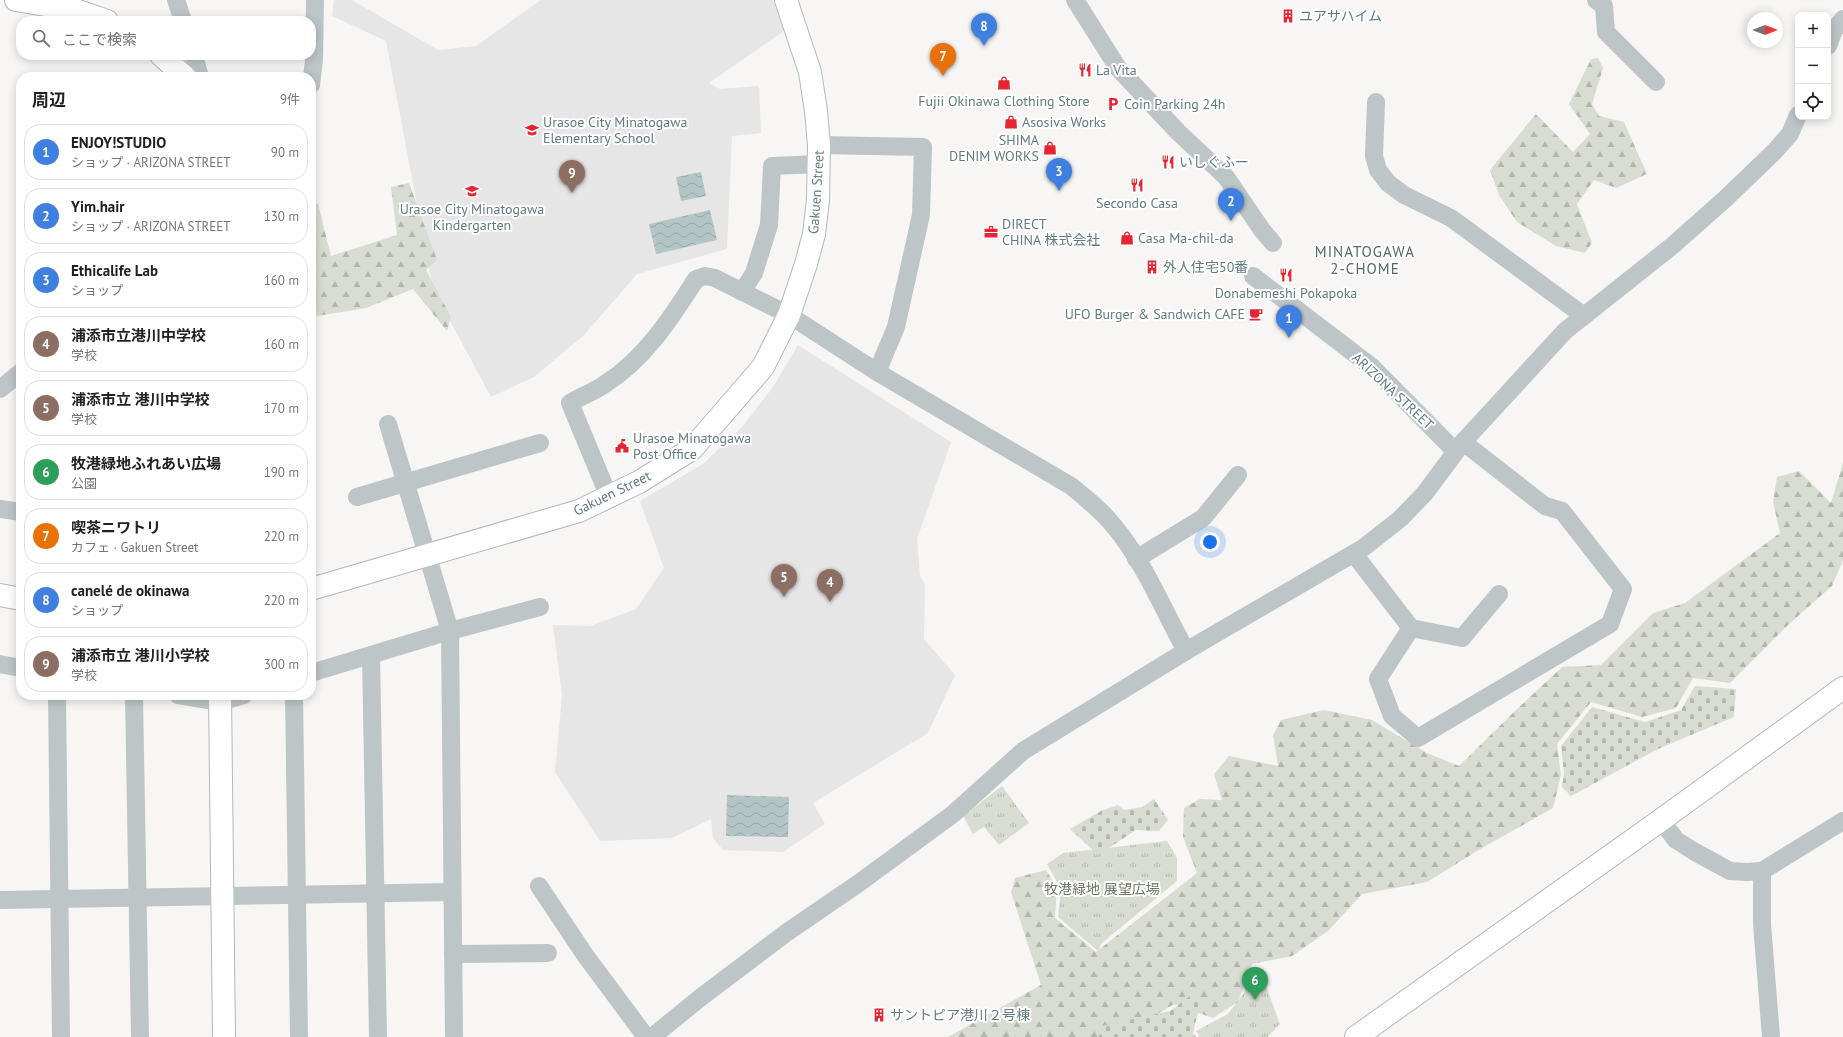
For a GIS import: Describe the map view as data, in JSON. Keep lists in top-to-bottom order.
{
  "streets": {
    "street": ["Gakuen Street", "ARIZONA STREET"]
  },
  "districts": ["MINATOGAWA 2-CHOME"],
  "parks": ["牧港緑地 展望広場"],
  "places": {
    "building": ["ユアサハイム", "外人住宅50番", "サントピア港川２号棟"],
    "restaurant": [
      "La Vita",
      "いしぐふー",
      "Secondo Casa",
      "Donabemeshi Pokapoka"
    ],
    "shop": [
      "Fujii Okinawa Clothing Store",
      "Asosiva Works",
      "SHIMA DENIM WORKS",
      "Casa Ma-chil-da"
    ],
    "parking": ["Coin Parking 24h"],
    "school or university": ["Urasoe City Minatogawa Elementary School", "Urasoe City Minatogawa Kindergarten"],
    "office": ["DIRECT CHINA 株式会社"],
    "cafe": ["UFO Burger & Sandwich CAFE"],
    "public building": ["Urasoe Minatogawa Post Office"]
  },
  "north": "right",
  "page": {
    "map_buttons": ["+", "−"],
    "pins": [
      "8",
      "7",
      "3",
      "9",
      "2",
      "1",
      "5",
      "4",
      "6"
    ],
    "search": "ここで検索",
    "heading": ["周辺", "9件"],
    "list": [
      {
        "mark": "1",
        "name": "ENJOY!STUDIO",
        "note": "ショップ · ARIZONA STREET",
        "value": "90 m"
      },
      {
        "mark": "2",
        "name": "Yim.hair",
        "note": "ショップ · ARIZONA STREET",
        "value": "130 m"
      },
      {
        "mark": "3",
        "name": "Ethicalife Lab",
        "note": "ショップ",
        "value": "160 m"
      },
      {
        "mark": "4",
        "name": "浦添市立港川中学校",
        "note": "学校",
        "value": "160 m"
      },
      {
        "mark": "5",
        "name": "浦添市立 港川中学校",
        "note": "学校",
        "value": "170 m"
      },
      {
        "mark": "6",
        "name": "牧港緑地ふれあい広場",
        "note": "公園",
        "value": "190 m"
      },
      {
        "mark": "7",
        "name": "喫茶ニワトリ",
        "note": "カフェ · Gakuen Street",
        "value": "220 m"
      },
      {
        "mark": "8",
        "name": "canelé de okinawa",
        "note": "ショップ",
        "value": "220 m"
      },
      {
        "mark": "9",
        "name": "浦添市立 港川小学校",
        "note": "学校",
        "value": "300 m"
      }
    ]
  }
}
